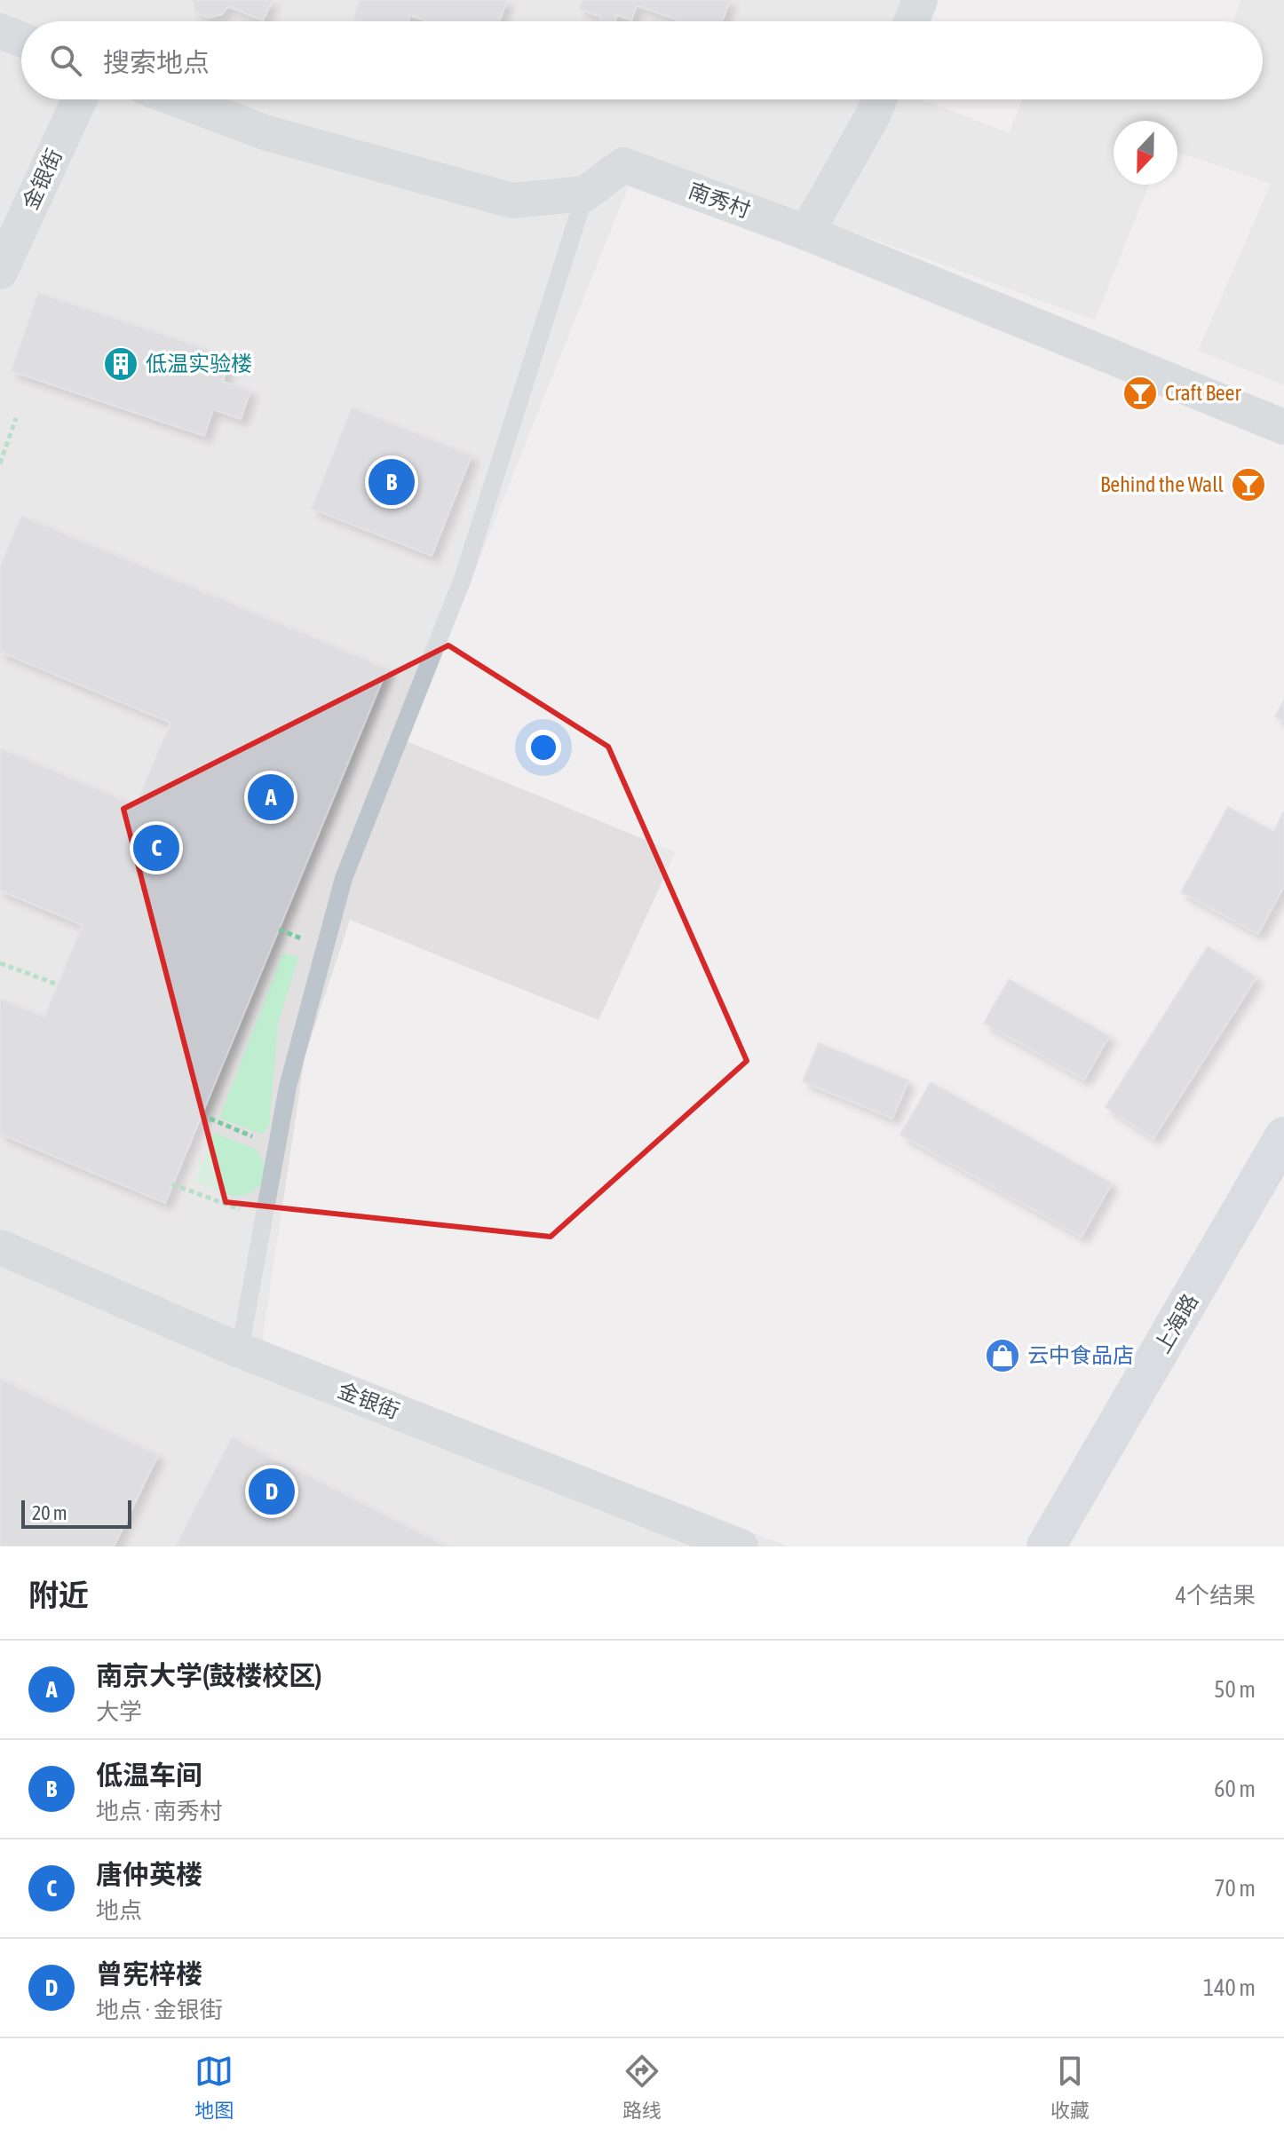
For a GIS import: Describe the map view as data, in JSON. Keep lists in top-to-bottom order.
{
  "streets": {
    "main road": ["上海路"],
    "street": ["金银街", "南秀村"]
  },
  "places": {
    "building": ["低温实验楼"],
    "bar": ["Craft Beer", "Behind the Wall"],
    "shop": ["云中食品店"]
  },
  "scale_bar": "20 m",
  "north": "bottom",
  "page": {
    "search": "搜索地点",
    "pins": [
      "B",
      "A",
      "C",
      "D"
    ],
    "scale": "20 m",
    "heading": ["附近", "4个结果"],
    "list": [
      {
        "mark": "A",
        "name": "南京大学(鼓楼校区)",
        "note": "大学",
        "value": "50 m"
      },
      {
        "mark": "B",
        "name": "低温车间",
        "note": "地点 · 南秀村",
        "value": "60 m"
      },
      {
        "mark": "C",
        "name": "唐仲英楼",
        "note": "地点",
        "value": "70 m"
      },
      {
        "mark": "D",
        "name": "曾宪梓楼",
        "note": "地点 · 金银街",
        "value": "140 m"
      }
    ],
    "nav": ["地图", "路线", "收藏"]
  }
}
